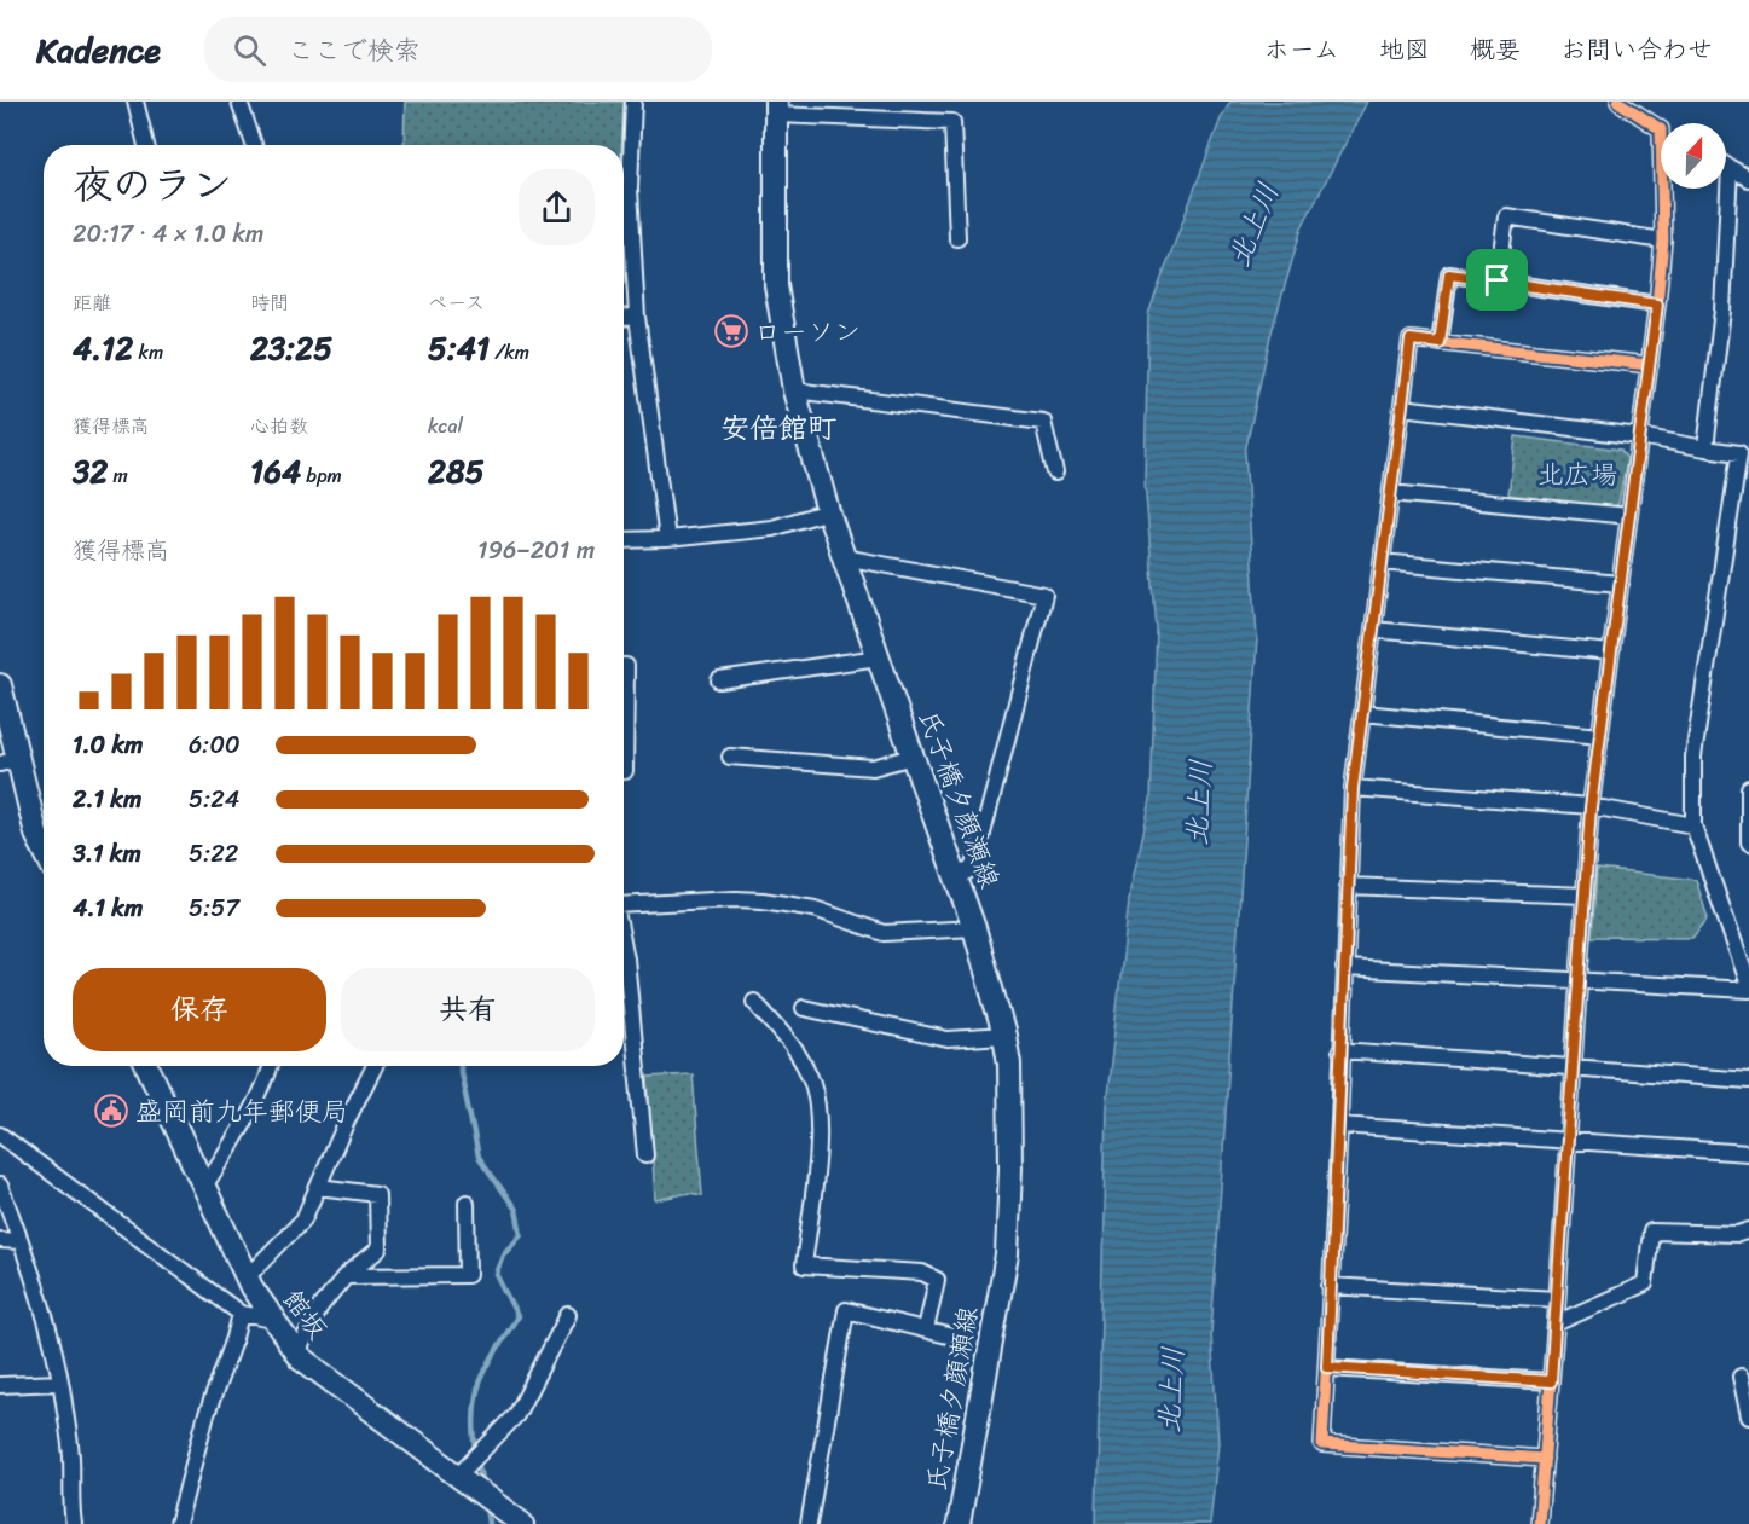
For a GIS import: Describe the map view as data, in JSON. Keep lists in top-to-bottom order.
{
  "streets": {
    "main road": ["氏子橋夕顔瀬線", "館坂"]
  },
  "districts": ["安倍館町"],
  "water": ["北上川"],
  "parks": ["北広場"],
  "places": {
    "supermarket": ["ローソン"],
    "public building": ["盛岡前九年郵便局"]
  },
  "north": "top",
  "page": {
    "header": "Kadence",
    "search": "ここで検索",
    "nav": [
      "ホーム",
      "地図",
      "概要",
      "お問い合わせ"
    ],
    "heading": ["夜のラン", "20:17 · 4 × 1.0 km"],
    "stats": [
      ["距離", "4.12 km"],
      ["時間", "23:25"],
      ["ペース", "5:41 /km"],
      ["獲得標高", "32 m"],
      ["心拍数", "164 bpm"],
      ["kcal", "285"]
    ],
    "chart": ["獲得標高", "196–201 m"],
    "list": [
      {
        "name": "1.0 km",
        "note": "6:00"
      },
      {
        "name": "2.1 km",
        "note": "5:24"
      },
      {
        "name": "3.1 km",
        "note": "5:22"
      },
      {
        "name": "4.1 km",
        "note": "5:57"
      }
    ],
    "buttons": ["保存", "共有"]
  }
}
